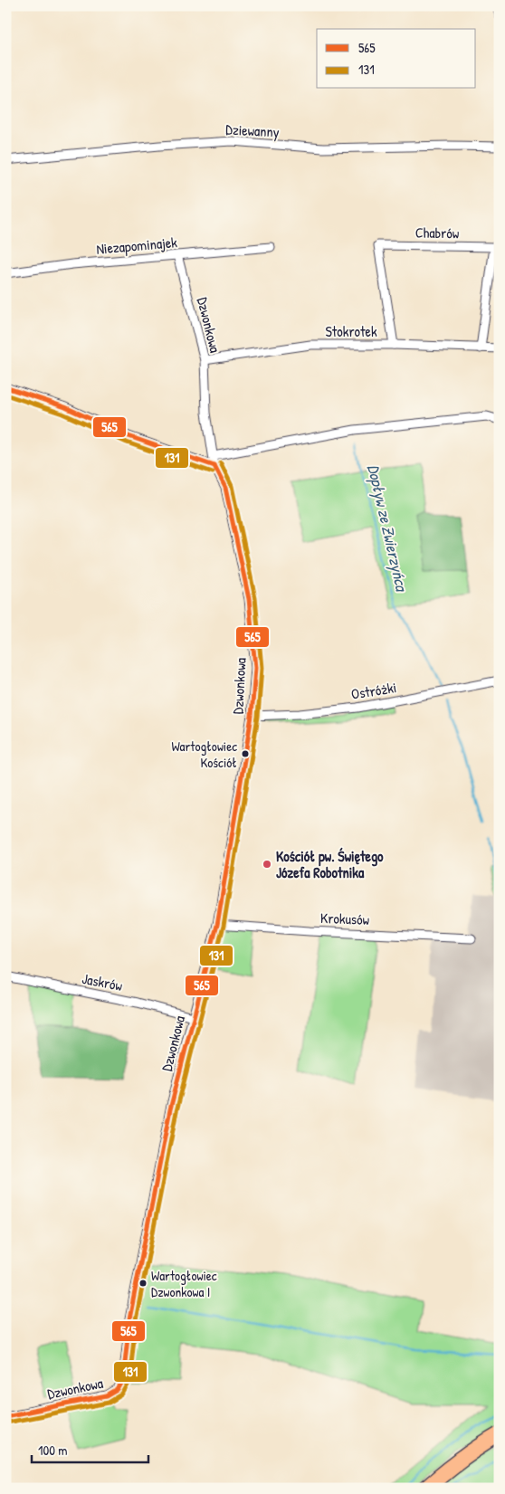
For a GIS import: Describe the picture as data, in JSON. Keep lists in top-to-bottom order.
{
  "streets": {
    "street": [
      "Dziewanny",
      "Chabrów",
      "Niezapominajek",
      "Dzwonkowa",
      "Stokrotek",
      "Ostróżki",
      "Krokusów",
      "Jaskrów"
    ]
  },
  "crossings": [
    ["Chabrów", "Stokrotek"],
    ["Niezapominajek", "Dzwonkowa"],
    ["Dzwonkowa", "Stokrotek"],
    ["Dzwonkowa", "Ostróżki"],
    ["Dzwonkowa", "Krokusów"],
    ["Dzwonkowa", "Jaskrów"]
  ],
  "water": ["Dopływ ze Zwierzyńca"],
  "places": ["Wartogłowiec Kościół", "Kościół pw. Świętego Józefa Robotnika", "Wartogłowiec Dzwonkowa I"],
  "lines": ["transit line 565", "transit line 131"],
  "legend": ["565", "131"],
  "scale_bar": "100 m"
}
